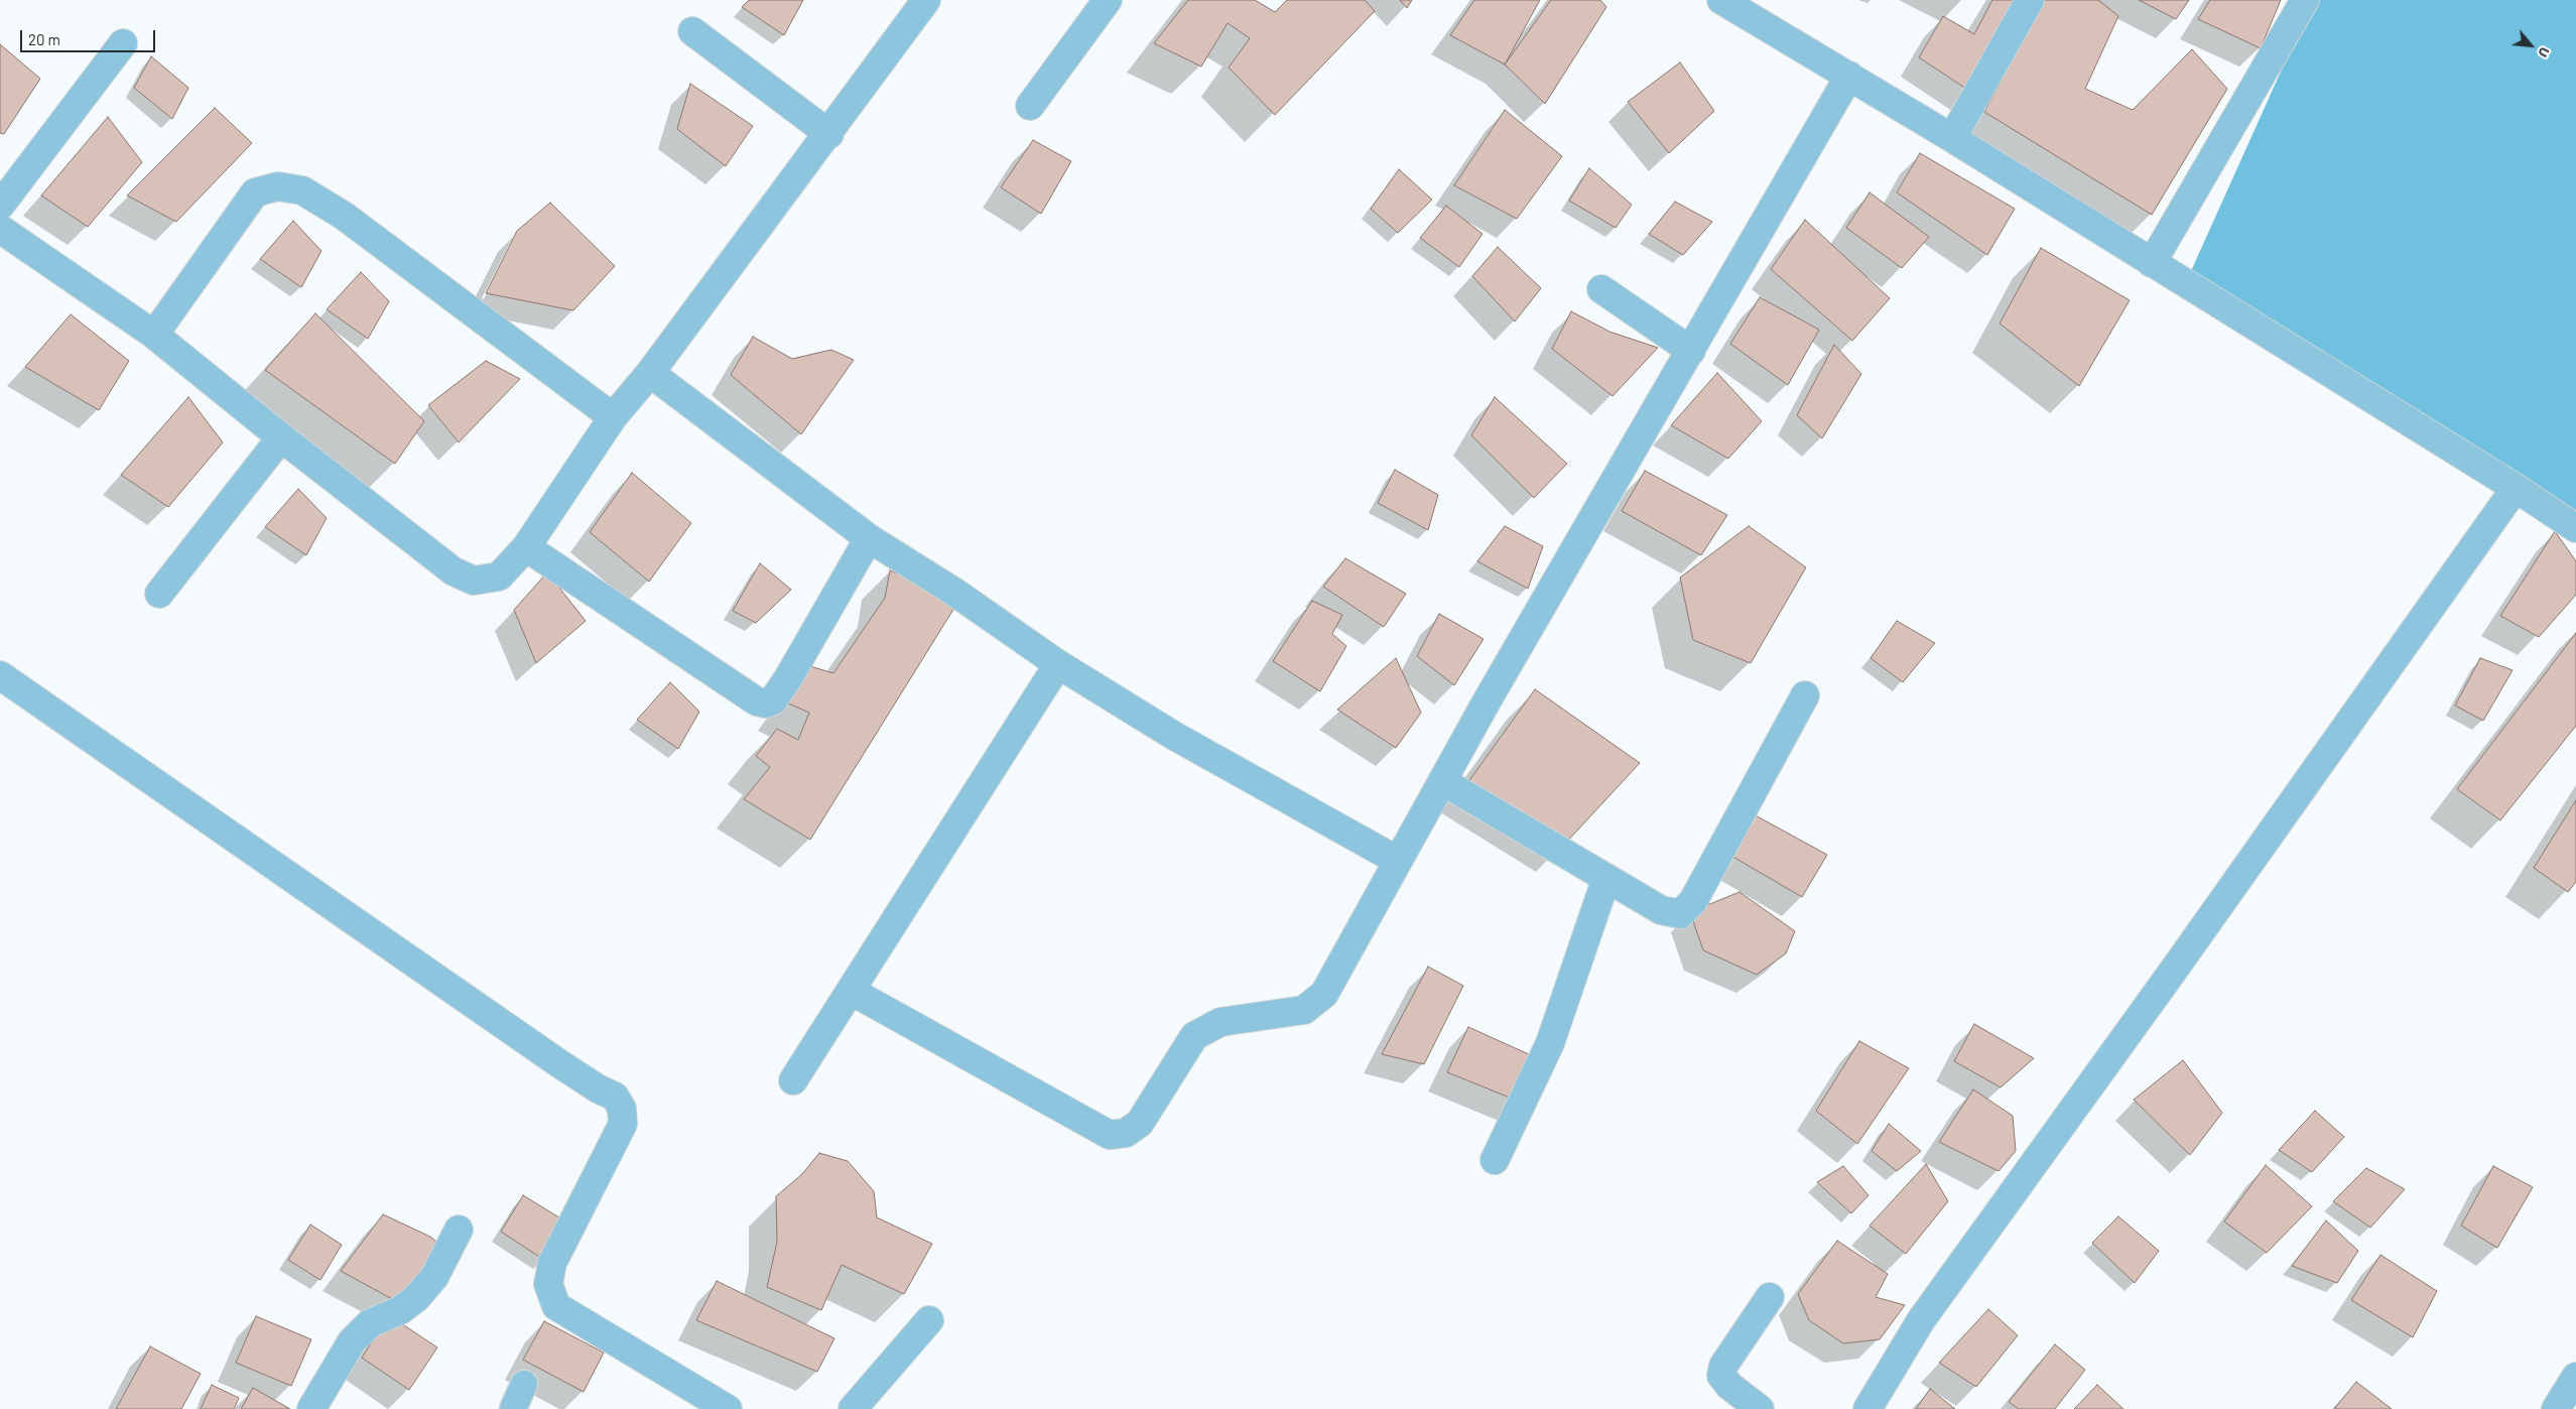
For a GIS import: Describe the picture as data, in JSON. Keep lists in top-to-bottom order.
{
  "scale_bar": "20 m",
  "north": "bottom right"
}
